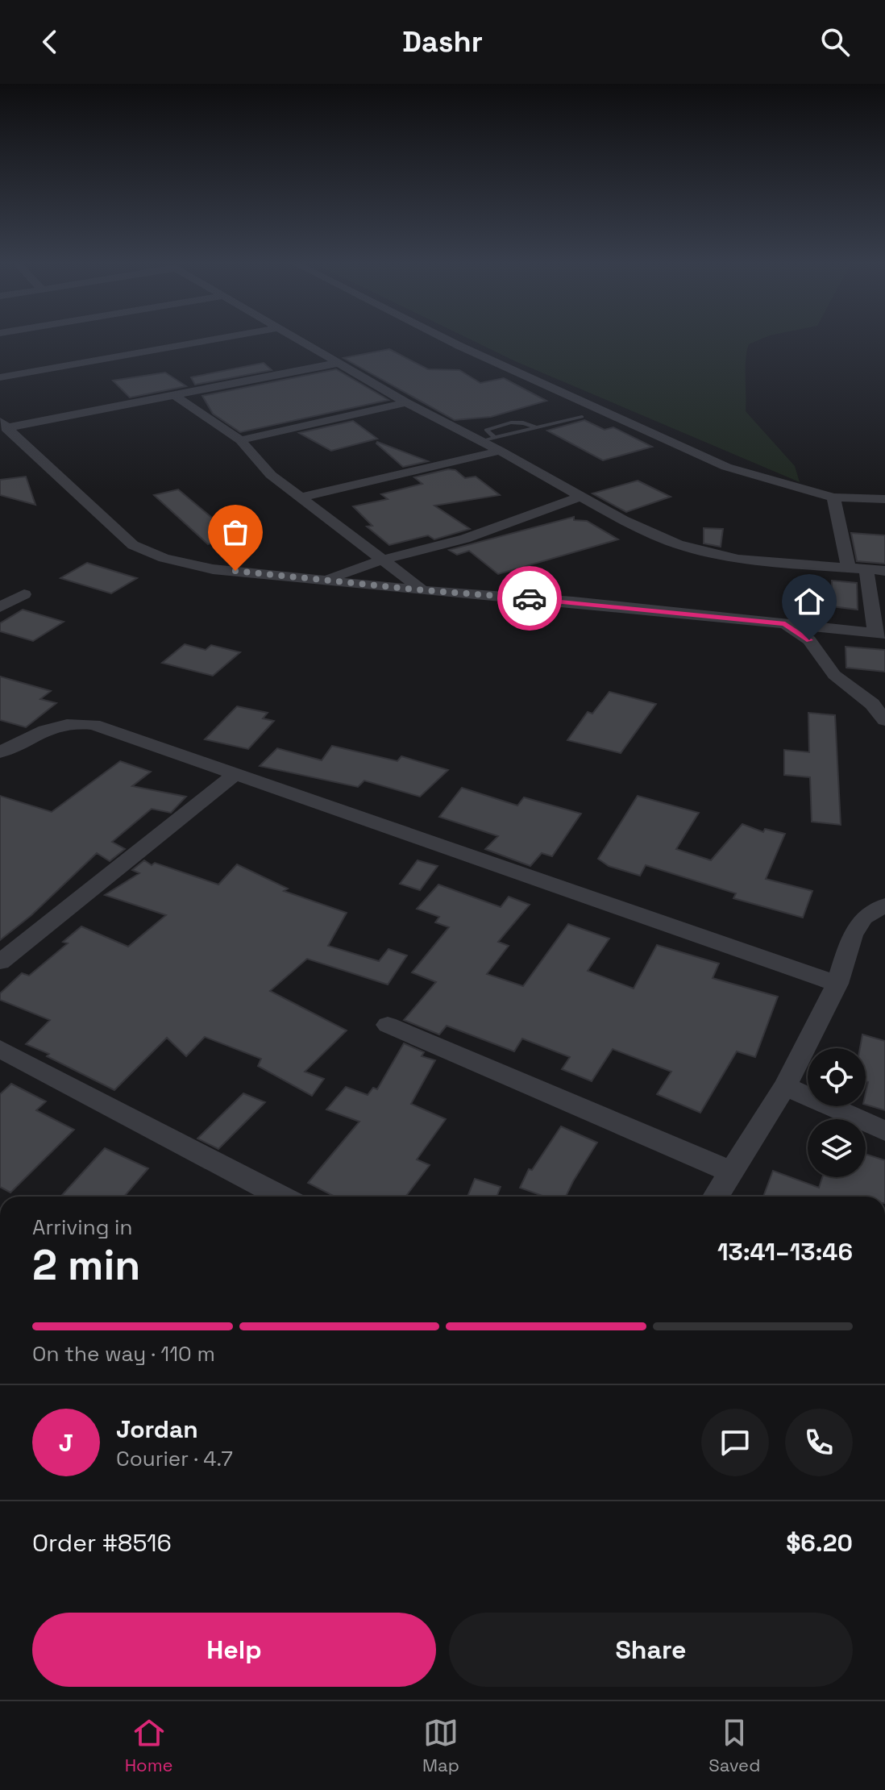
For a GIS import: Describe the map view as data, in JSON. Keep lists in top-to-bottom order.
{
  "page": {
    "header": "Dashr",
    "heading": ["2 min", "Arriving in", "13:41–13:46"],
    "panel": [
      "Jordan",
      "Courier · 4.7",
      "Order #8516",
      "$6.20"
    ],
    "bar": "On the way · 110 m",
    "round": "J",
    "buttons": ["Help", "Share"],
    "tabs": ["Home", "Map", "Saved"]
  }
}
